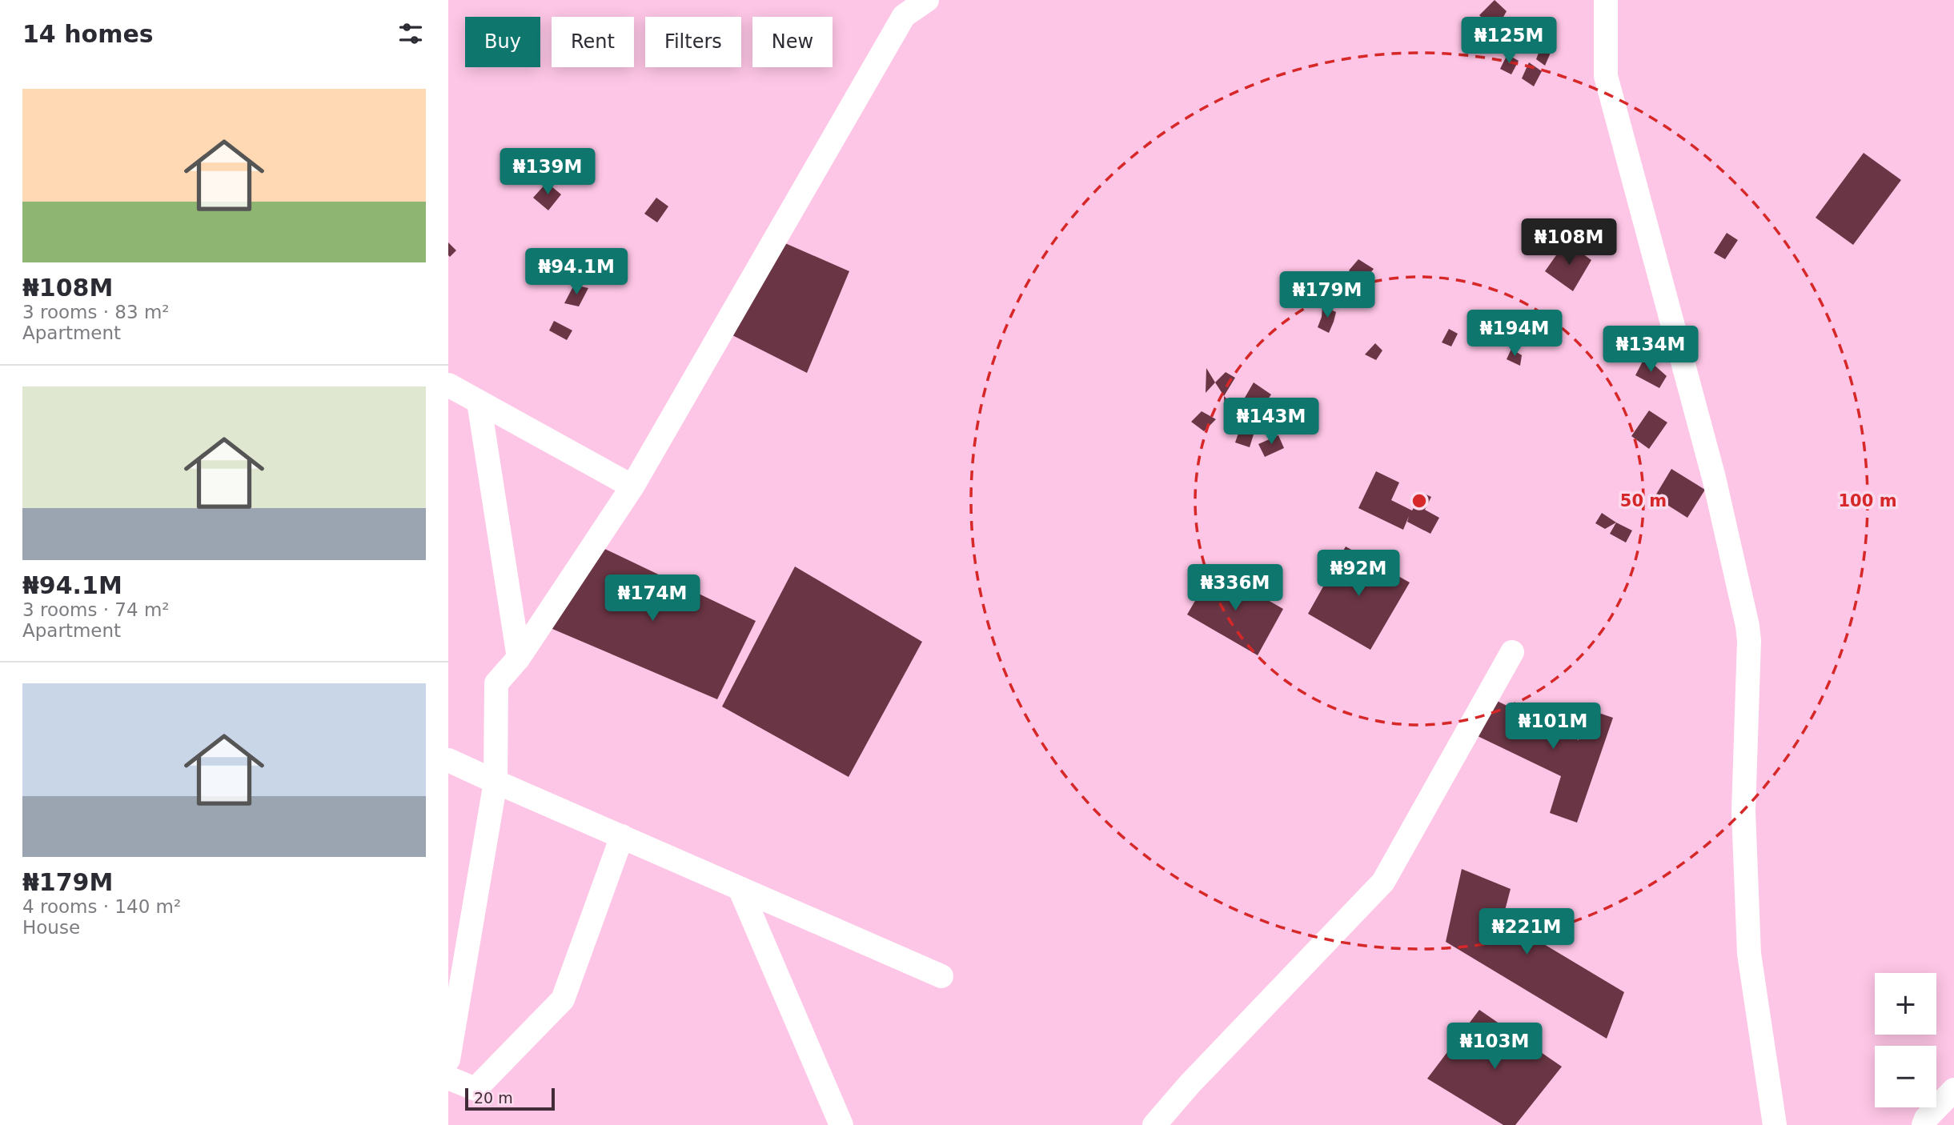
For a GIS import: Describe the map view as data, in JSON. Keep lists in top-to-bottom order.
{
  "scale_bar": "20 m",
  "page": {
    "heading": "14 homes",
    "price": [
      "₦125M",
      "₦139M",
      "₦108M",
      "₦94.1M",
      "₦179M",
      "₦194M",
      "₦134M",
      "₦143M",
      "₦92M",
      "₦336M",
      "₦174M",
      "₦101M",
      "₦221M",
      "₦103M"
    ],
    "chip": [
      "Buy",
      "Rent",
      "Filters",
      "New"
    ],
    "list": [
      {
        "name": "₦108M",
        "note": "3 rooms · 83 m² · Apartment"
      },
      {
        "name": "₦94.1M",
        "note": "3 rooms · 74 m² · Apartment"
      },
      {
        "name": "₦179M",
        "note": "4 rooms · 140 m² · House"
      }
    ],
    "map_buttons": ["+", "−"],
    "scale": "20 m"
  },
  "rings": ["50 m", "100 m"]
}
